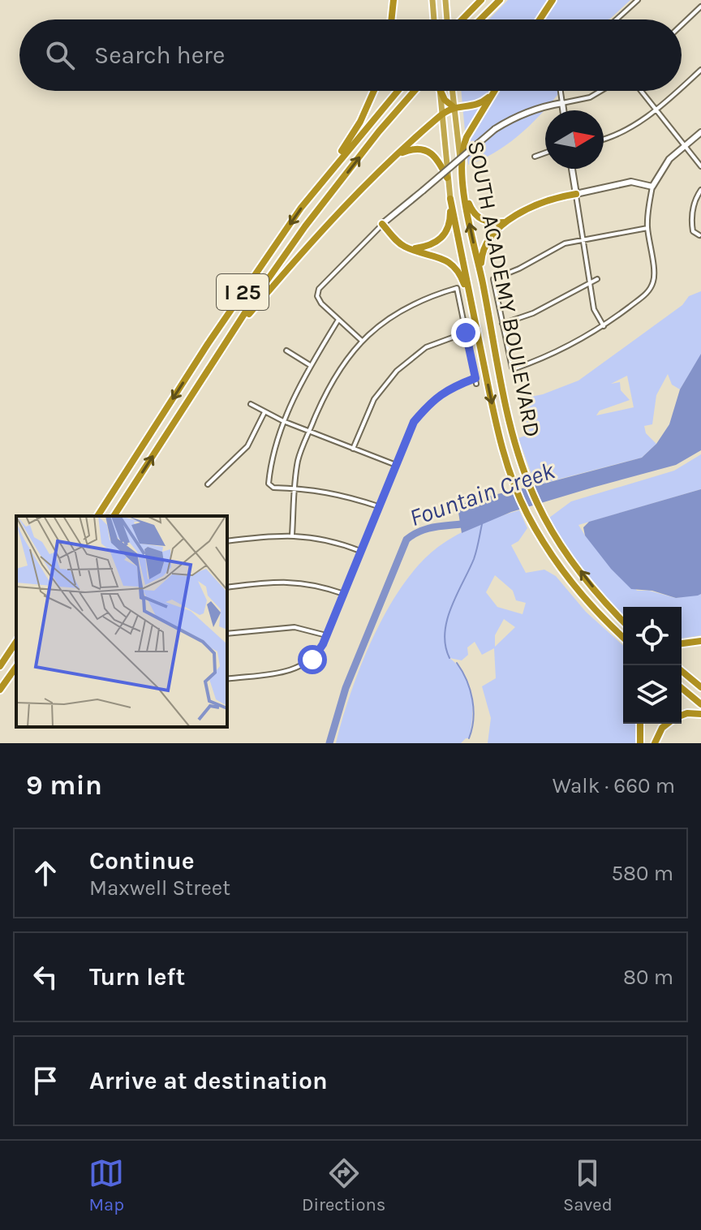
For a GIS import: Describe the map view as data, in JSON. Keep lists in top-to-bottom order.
{
  "streets": {
    "highway": ["SOUTH ACADEMY BOULEVARD", "I 25"]
  },
  "water": ["Fountain Creek"],
  "north": "right",
  "page": {
    "search": "Search here",
    "heading": ["9 min", "Walk · 660 m"],
    "list": [
      ["Continue", "Maxwell Street", "580 m"],
      ["Turn left", "80 m"],
      "Arrive at destination"
    ],
    "nav": ["Map", "Directions", "Saved"]
  }
}
